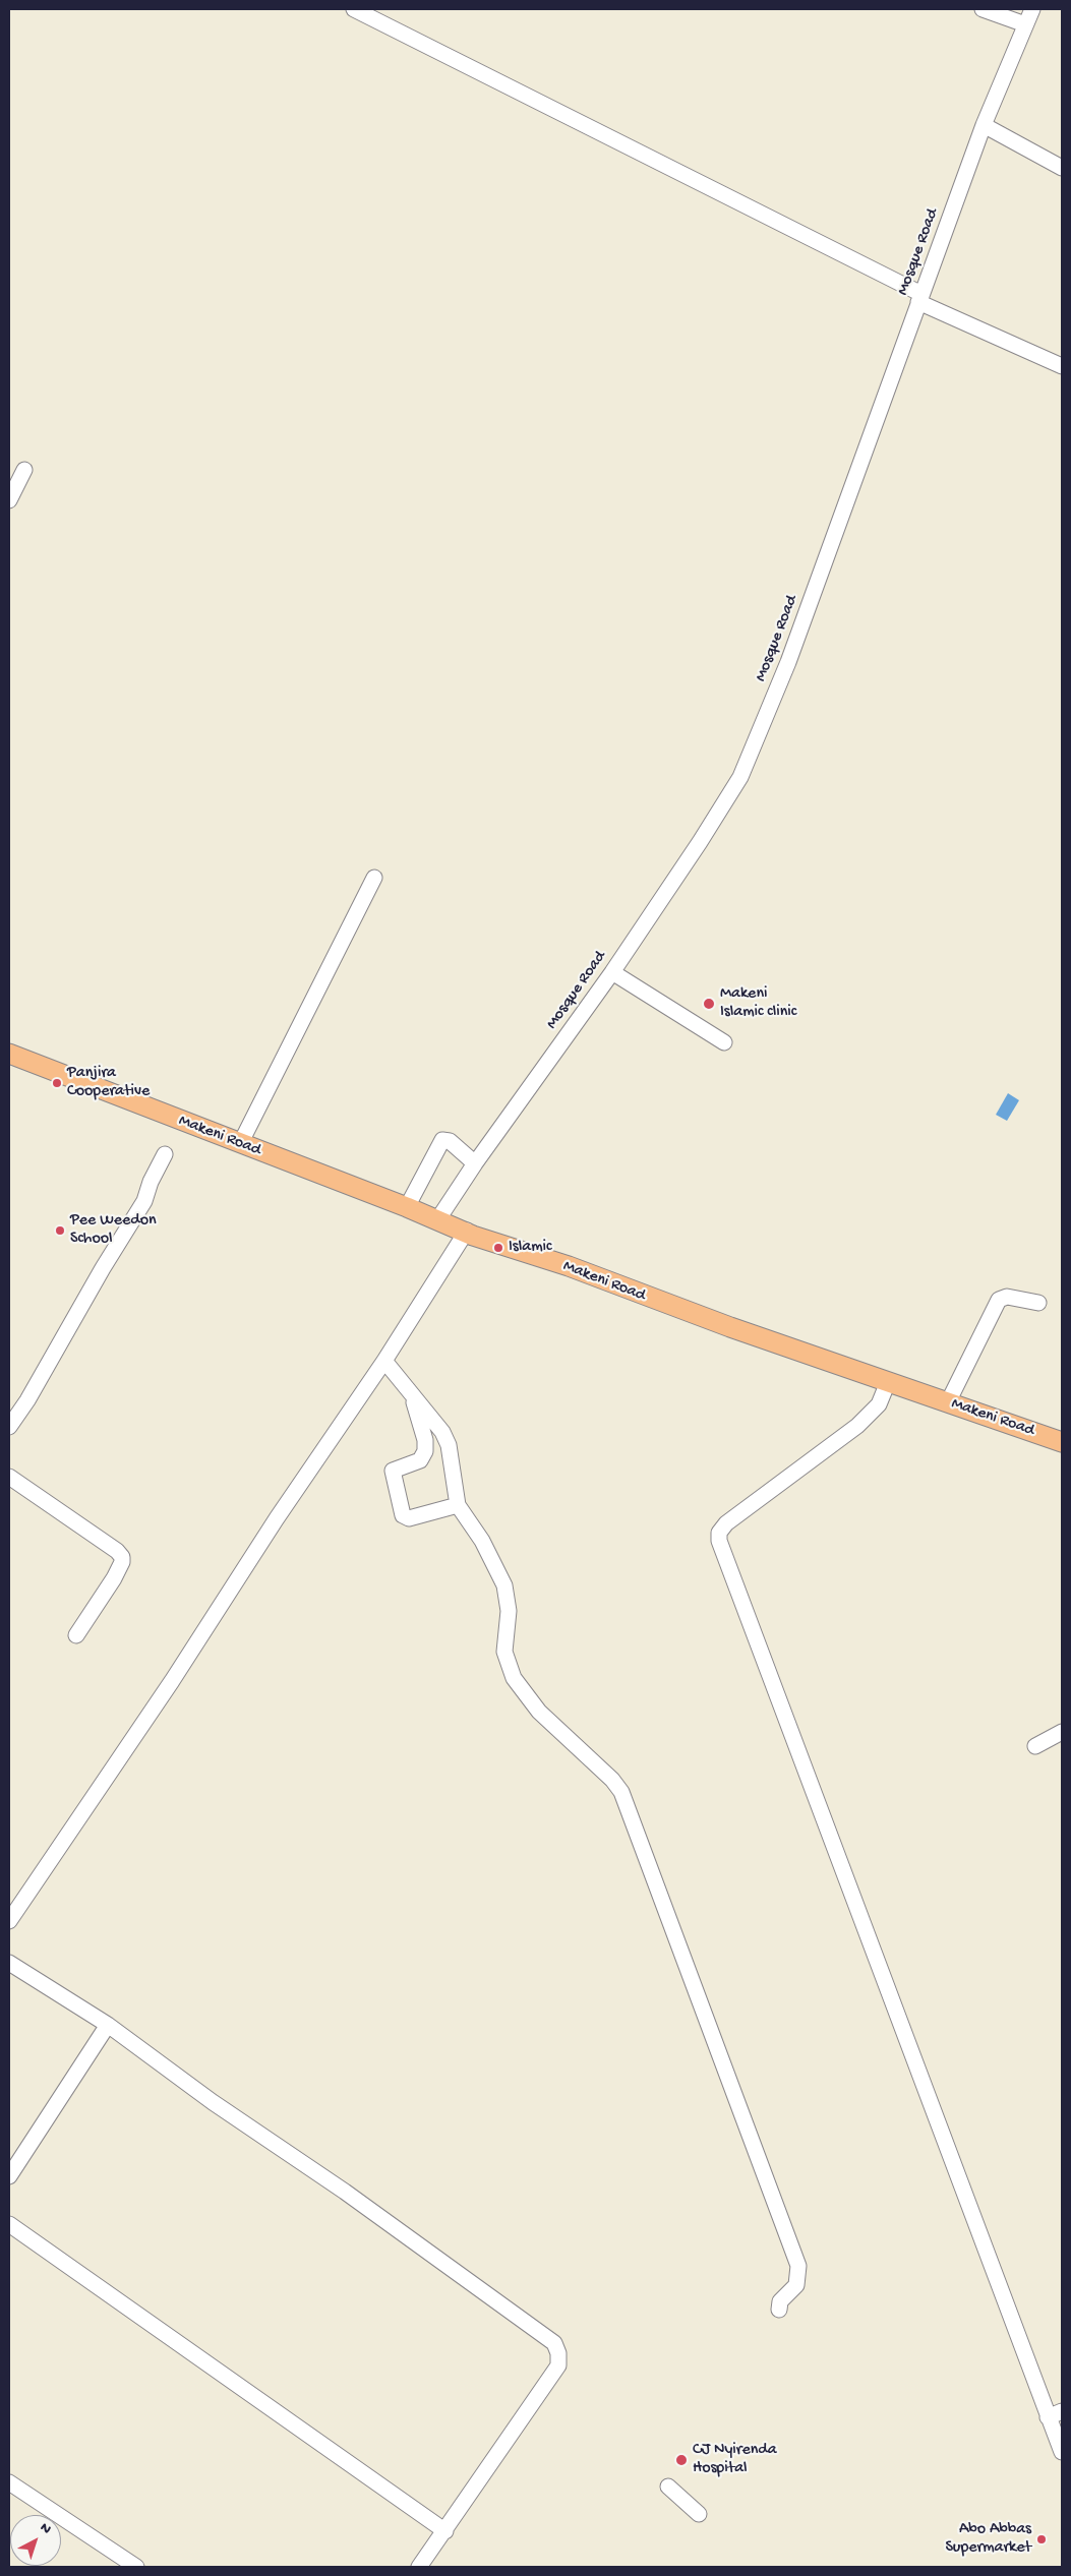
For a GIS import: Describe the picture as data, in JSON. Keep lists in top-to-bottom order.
{
  "streets": {
    "main road": ["Makeni Road"],
    "street": ["Mosque Road"]
  },
  "crossings": [
    ["Mosque Road", "Makeni Road"]
  ],
  "places": [
    "Makeni Islamic clinic",
    "Panjira Cooperative",
    "Pee Weedon School",
    "Islamic",
    "CJ Nyirenda Hospital",
    "Abo Abbas Supermarket"
  ],
  "north": "top right"
}
